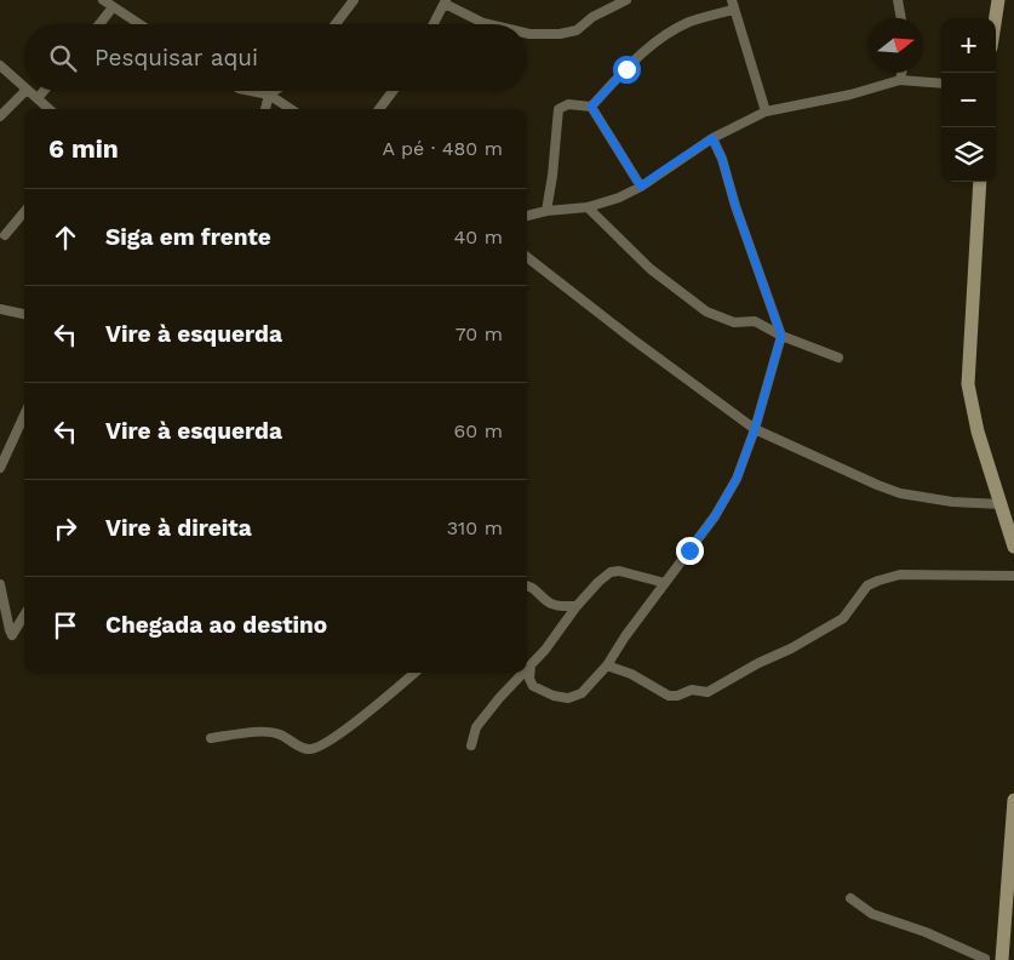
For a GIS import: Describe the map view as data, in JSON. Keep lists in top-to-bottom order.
{
  "north": "right",
  "page": {
    "map_buttons": ["+", "−"],
    "search": "Pesquisar aqui",
    "heading": ["6 min", "A pé · 480 m"],
    "list": [
      ["Siga em frente", "40 m"],
      ["Vire à esquerda", "70 m"],
      ["Vire à esquerda", "60 m"],
      ["Vire à direita", "310 m"],
      "Chegada ao destino"
    ]
  }
}
